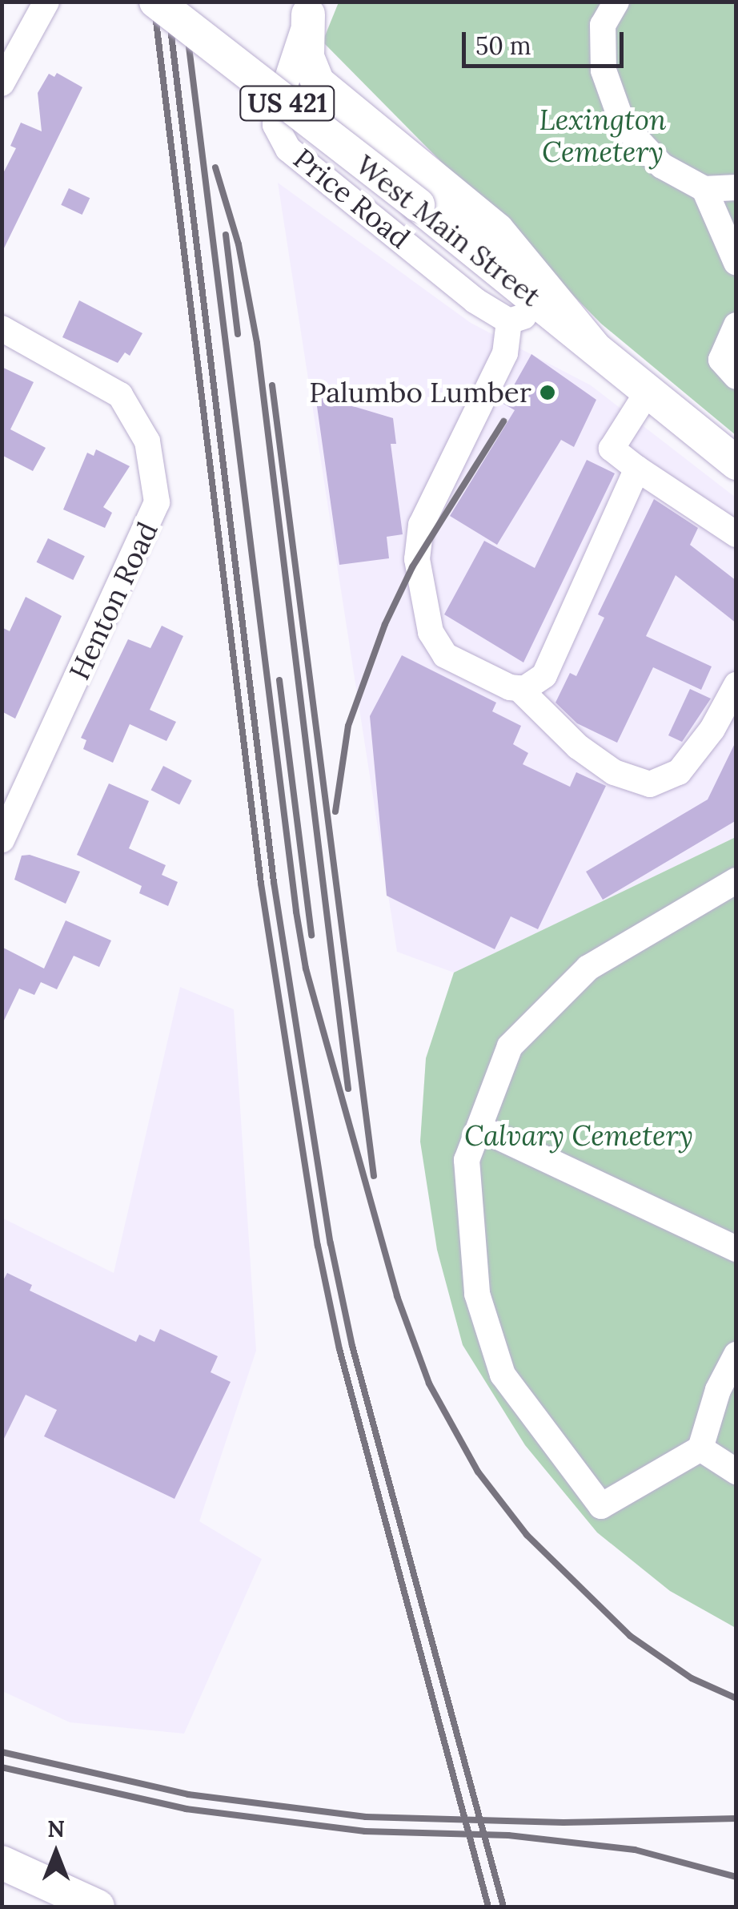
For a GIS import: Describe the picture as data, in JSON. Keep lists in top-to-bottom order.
{
  "streets": {
    "main road": ["US 421", "West Main Street"],
    "street": ["Price Road", "Henton Road"]
  },
  "parks": ["Lexington Cemetery", "Calvary Cemetery"],
  "places": ["Palumbo Lumber"],
  "scale_bar": "50 m",
  "north": "top"
}
